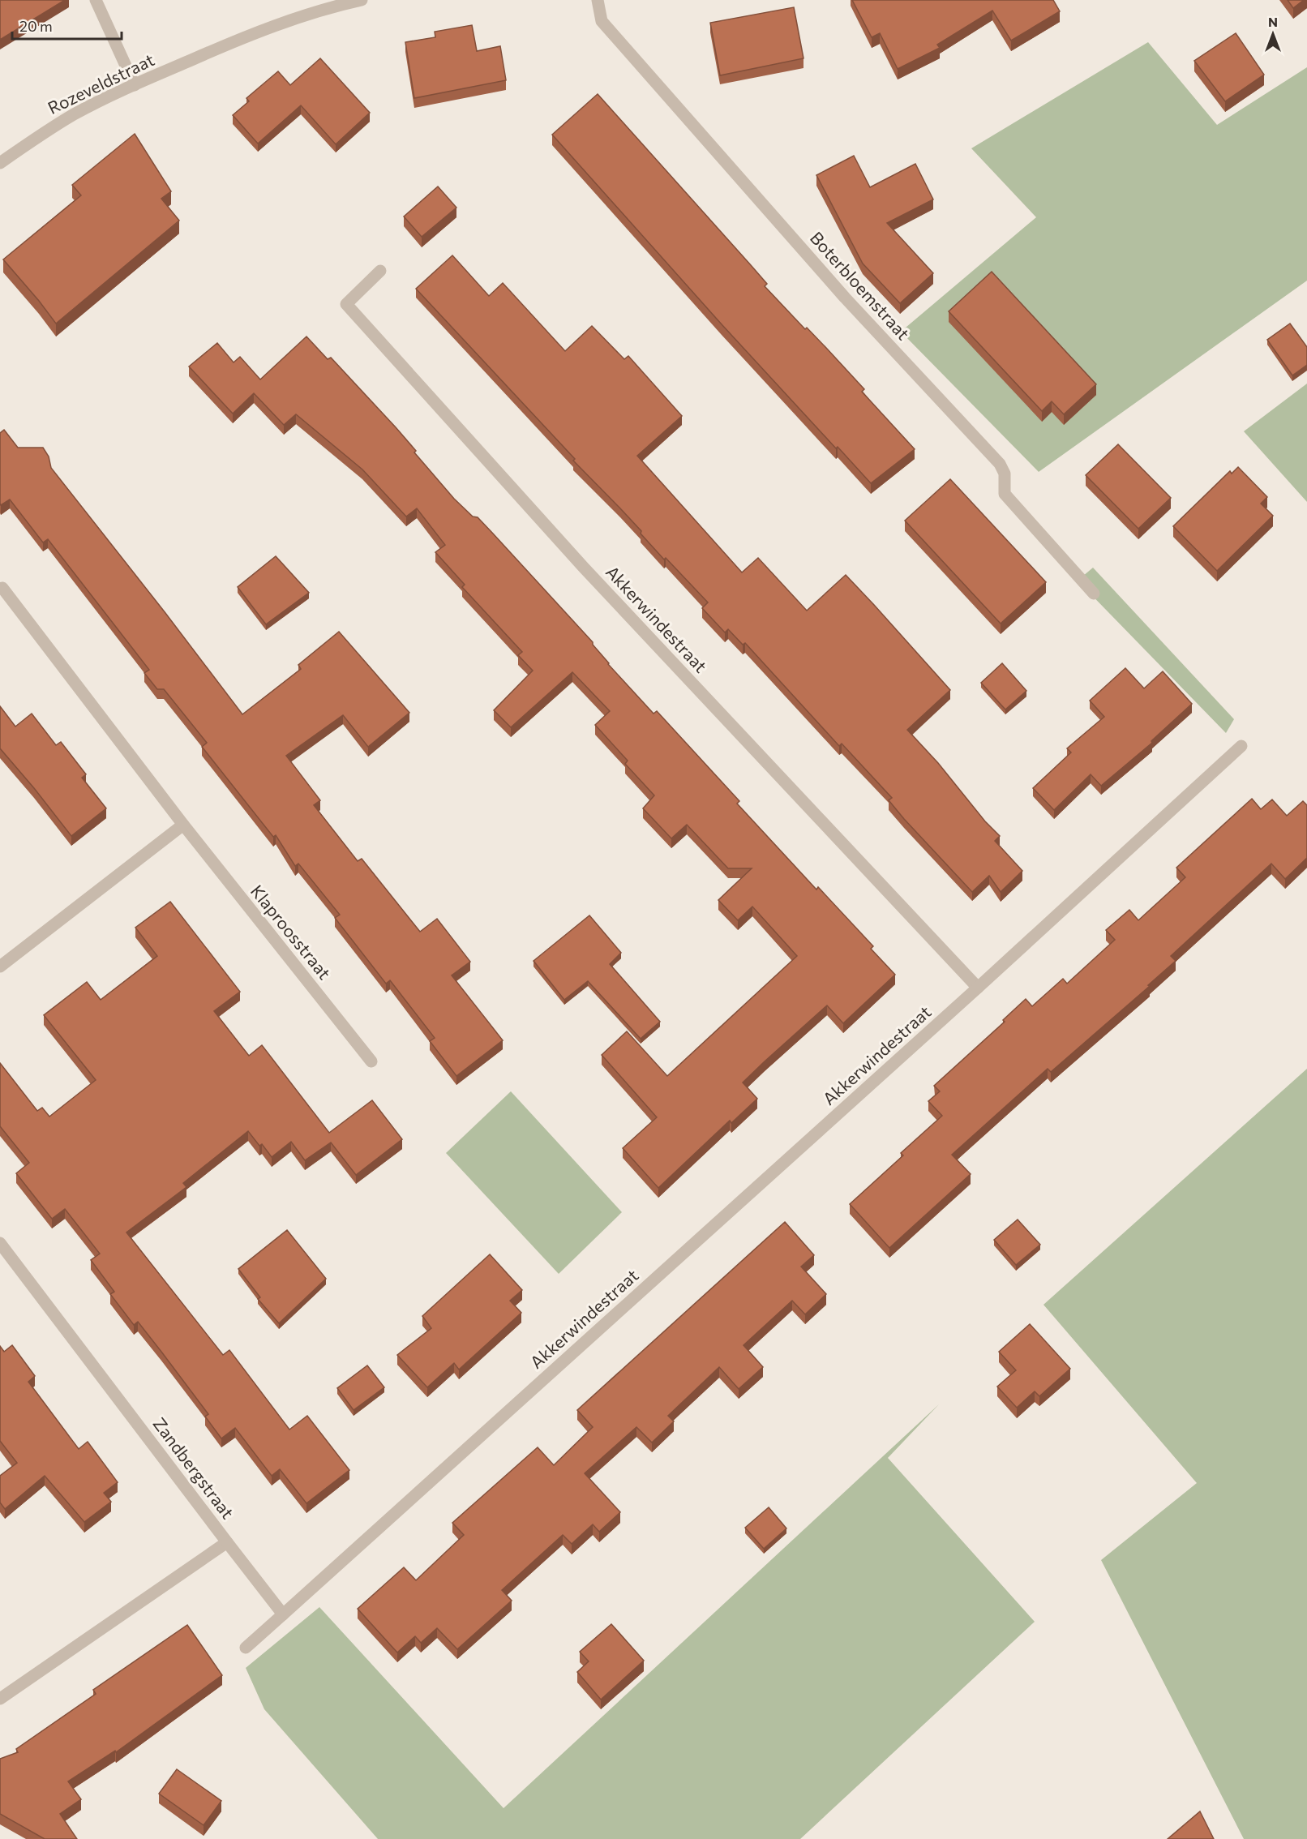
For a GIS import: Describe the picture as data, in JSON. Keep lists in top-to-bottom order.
{
  "streets": {
    "street": [
      "Rozeveldstraat",
      "Boterbloemstraat",
      "Akkerwindestraat",
      "Klaproosstraat",
      "Zandbergstraat"
    ]
  },
  "scale_bar": "20 m",
  "north": "top"
}
